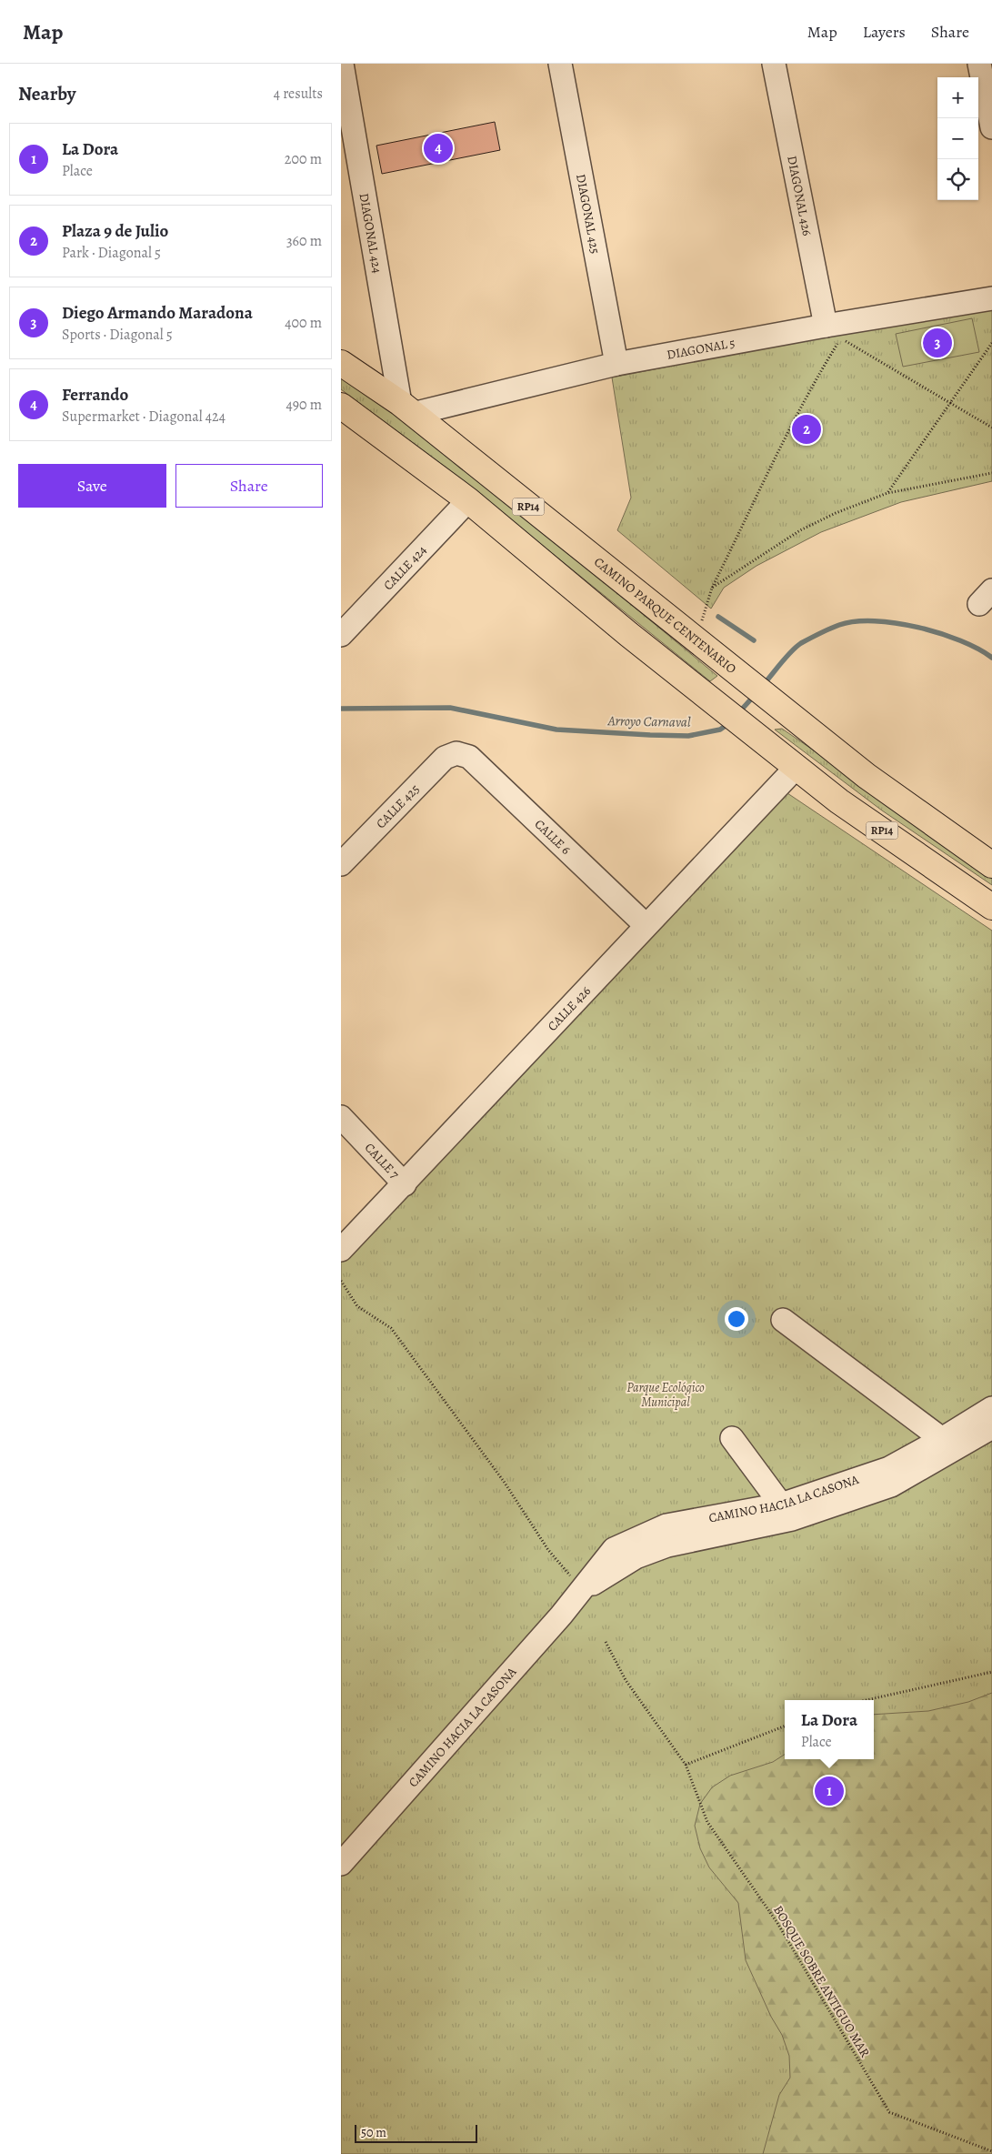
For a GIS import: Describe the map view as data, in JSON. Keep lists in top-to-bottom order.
{
  "streets": {
    "main road": ["RP14", "CAMINO PARQUE CENTENARIO"],
    "street": [
      "DIAGONAL 426",
      "DIAGONAL 425",
      "DIAGONAL 424",
      "DIAGONAL 5",
      "CALLE 424",
      "CALLE 425",
      "CALLE 6",
      "CALLE 426",
      "CALLE 7",
      "CAMINO HACIA LA CASONA"
    ],
    "path": ["BOSQUE SOBRE ANTIGUO MAR"]
  },
  "crossings": [
    ["DIAGONAL 426", "DIAGONAL 5"],
    ["DIAGONAL 425", "DIAGONAL 5"],
    ["DIAGONAL 424", "DIAGONAL 5"],
    ["DIAGONAL 424", "CAMINO PARQUE CENTENARIO"],
    ["DIAGONAL 5", "CAMINO PARQUE CENTENARIO"],
    ["RP14", "CALLE 424"],
    ["RP14", "CALLE 426"],
    ["CALLE 425", "CALLE 6"],
    ["CALLE 6", "CALLE 426"],
    ["CALLE 426", "CALLE 7"]
  ],
  "water": ["Arroyo Carnaval"],
  "parks": ["Parque Ecológico Municipal"],
  "scale_bar": "50 m",
  "page": {
    "header": "Map",
    "nav": ["Map", "Layers", "Share"],
    "heading": ["Nearby", "4 results"],
    "map_buttons": ["+", "−"],
    "list": [
      {
        "mark": "1",
        "name": "La Dora",
        "note": "Place",
        "value": "200 m"
      },
      {
        "mark": "2",
        "name": "Plaza 9 de Julio",
        "note": "Park · Diagonal 5",
        "value": "360 m"
      },
      {
        "mark": "3",
        "name": "Diego Armando Maradona",
        "note": "Sports · Diagonal 5",
        "value": "400 m"
      },
      {
        "mark": "4",
        "name": "Ferrando",
        "note": "Supermarket · Diagonal 424",
        "value": "490 m"
      }
    ],
    "pins": [
      "4",
      "3",
      "2",
      "1"
    ],
    "buttons": ["Save", "Share"],
    "popup": ["La Dora", "Place"],
    "scale": "50 m"
  }
}
